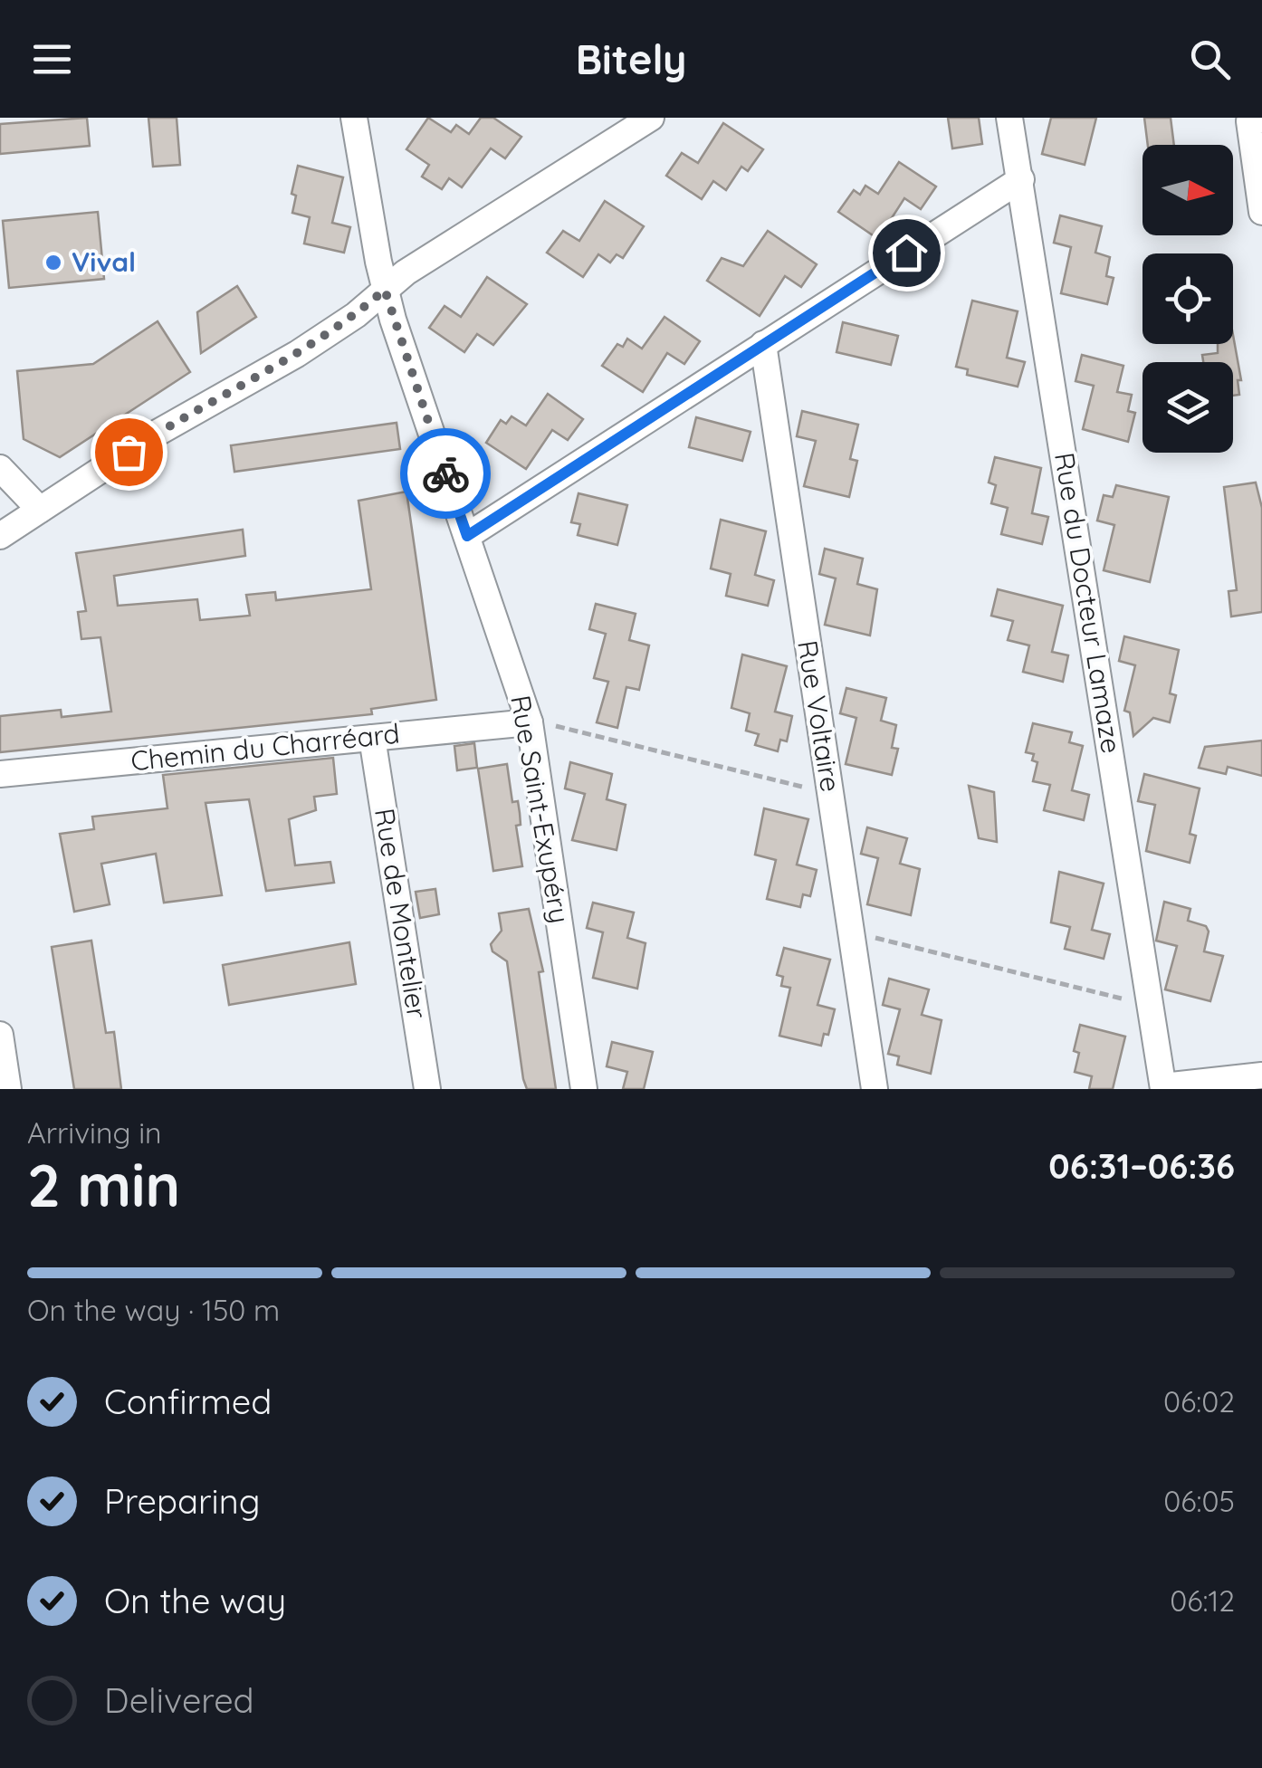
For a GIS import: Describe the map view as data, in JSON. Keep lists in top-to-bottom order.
{
  "streets": {
    "street": [
      "Rue du Docteur Lamaze",
      "Rue Voltaire",
      "Chemin du Charréard",
      "Rue Saint-Exupéry",
      "Rue de Montelier"
    ]
  },
  "crossings": [
    ["Chemin du Charréard", "Rue Saint-Exupéry"],
    ["Chemin du Charréard", "Rue de Montelier"]
  ],
  "places": ["Vival"],
  "north": "right",
  "page": {
    "header": "Bitely",
    "heading": ["2 min", "Arriving in", "06:31–06:36"],
    "bar": "On the way · 150 m",
    "list": [
      ["Confirmed", "06:02"],
      ["Preparing", "06:05"],
      ["On the way", "06:12"],
      "Delivered"
    ]
  }
}
